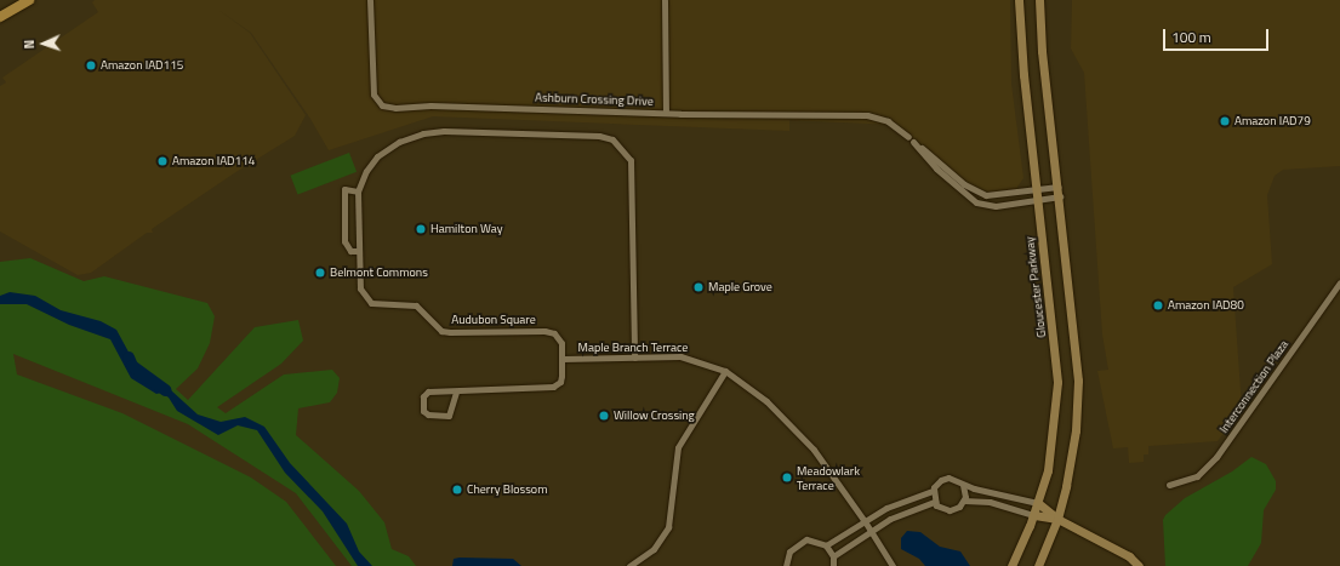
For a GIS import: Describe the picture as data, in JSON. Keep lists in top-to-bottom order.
{
  "streets": {
    "main road": ["Gloucester Parkway"],
    "street": [
      "Ashburn Crossing Drive",
      "Audubon Square",
      "Maple Branch Terrace",
      "Interconnection Plaza"
    ]
  },
  "crossings": [
    ["Audubon Square", "Maple Branch Terrace"]
  ],
  "places": [
    "Amazon IAD115",
    "Amazon IAD79",
    "Amazon IAD114",
    "Hamilton Way",
    "Belmont Commons",
    "Maple Grove",
    "Amazon IAD80",
    "Willow Crossing",
    "Meadowlark Terrace",
    "Cherry Blossom"
  ],
  "scale_bar": "100 m",
  "north": "left"
}
